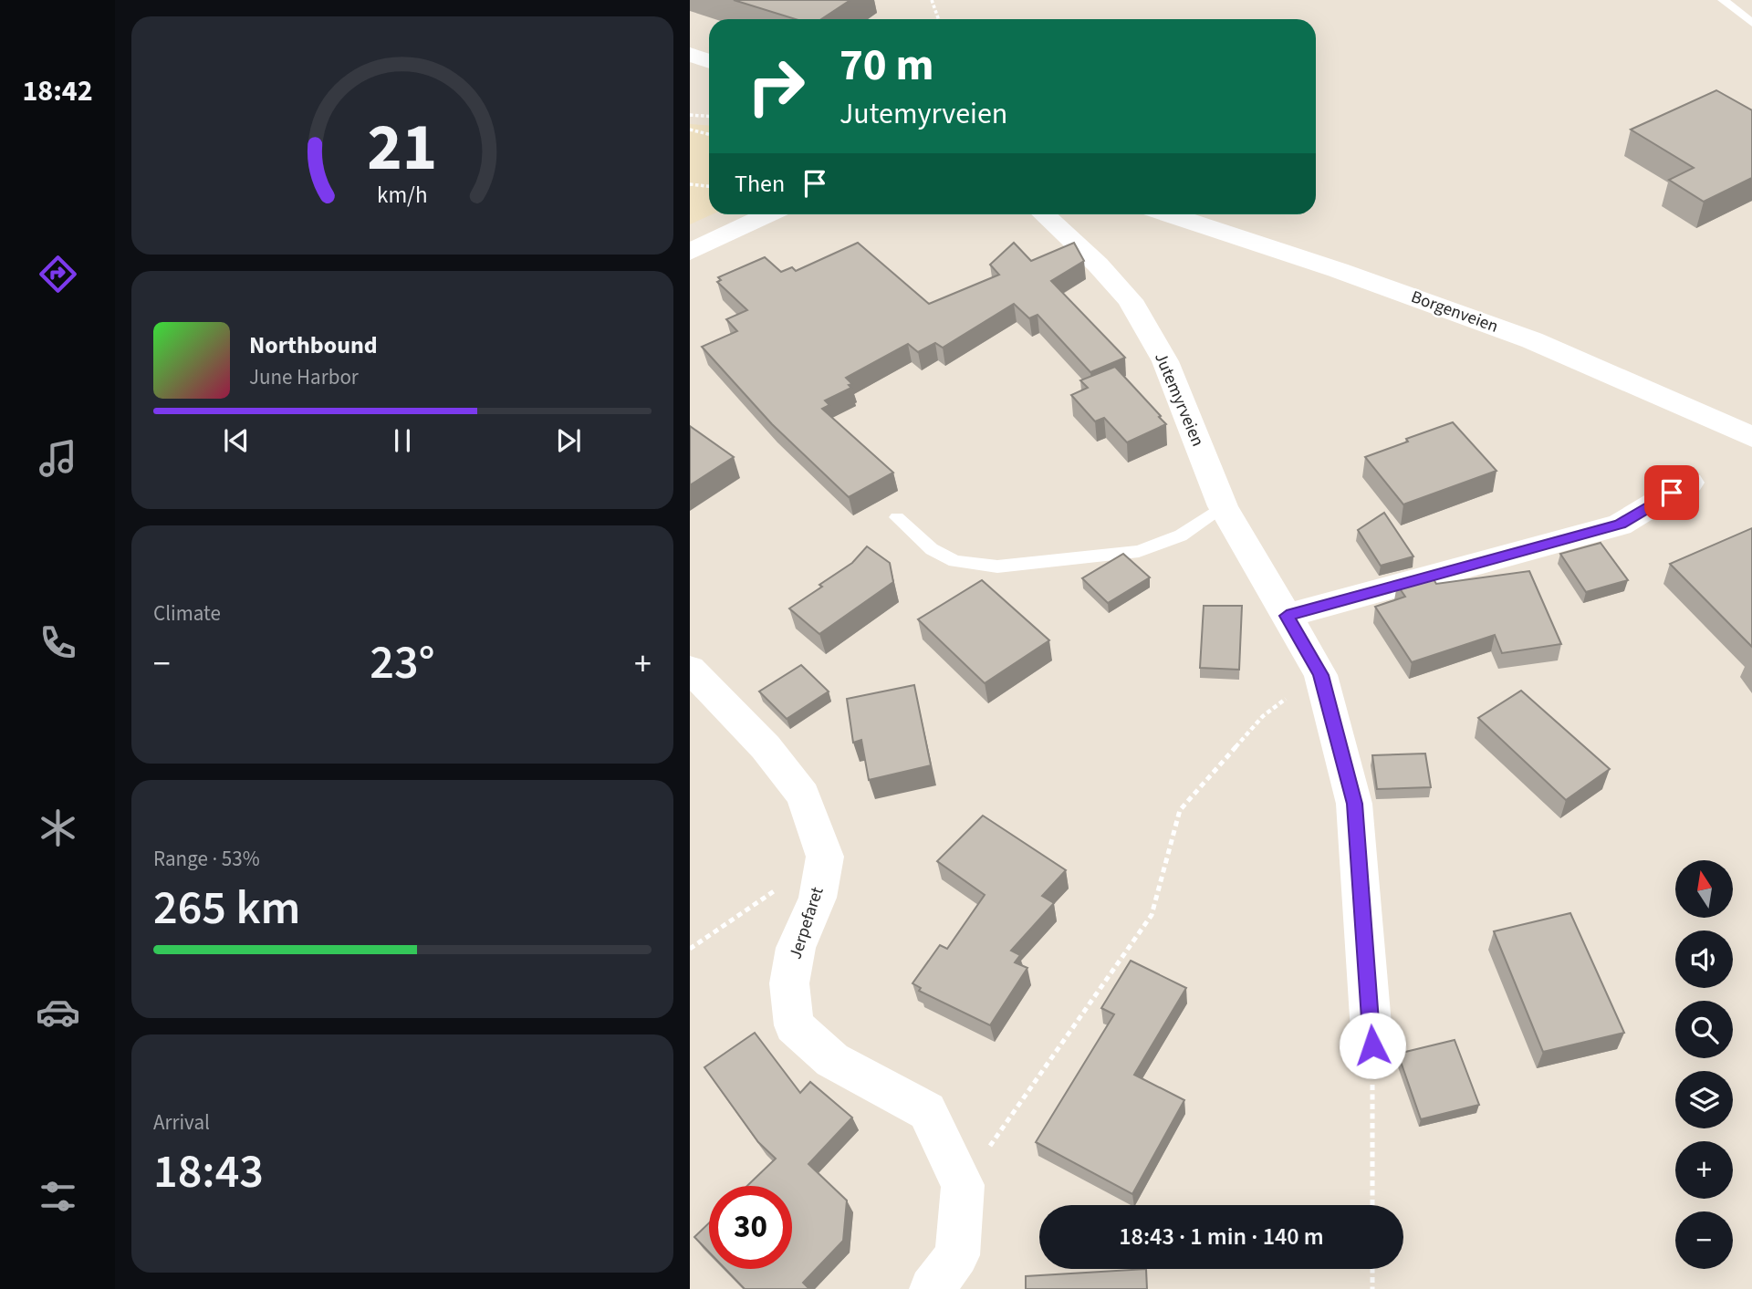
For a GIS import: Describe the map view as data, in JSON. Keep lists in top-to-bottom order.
{
  "streets": {
    "street": ["Borgenveien", "Jutemyrveien", "Jerpefaret"]
  },
  "north": "top",
  "page": {
    "tabs": "18:42",
    "turn": ["70 m", "Jutemyrveien"],
    "then": "Then",
    "song": ["Northbound", "June Harbor"],
    "tile": [
      "Climate",
      ["Range · 53%", "265 km"],
      ["Arrival", "18:43"]
    ],
    "heat": ["−", "23°", "+"],
    "map_buttons": ["+", "−"],
    "limit": "30",
    "trip": "18:43 · 1 min · 140 m",
    "gauge": ["21", "km/h"]
  }
}
